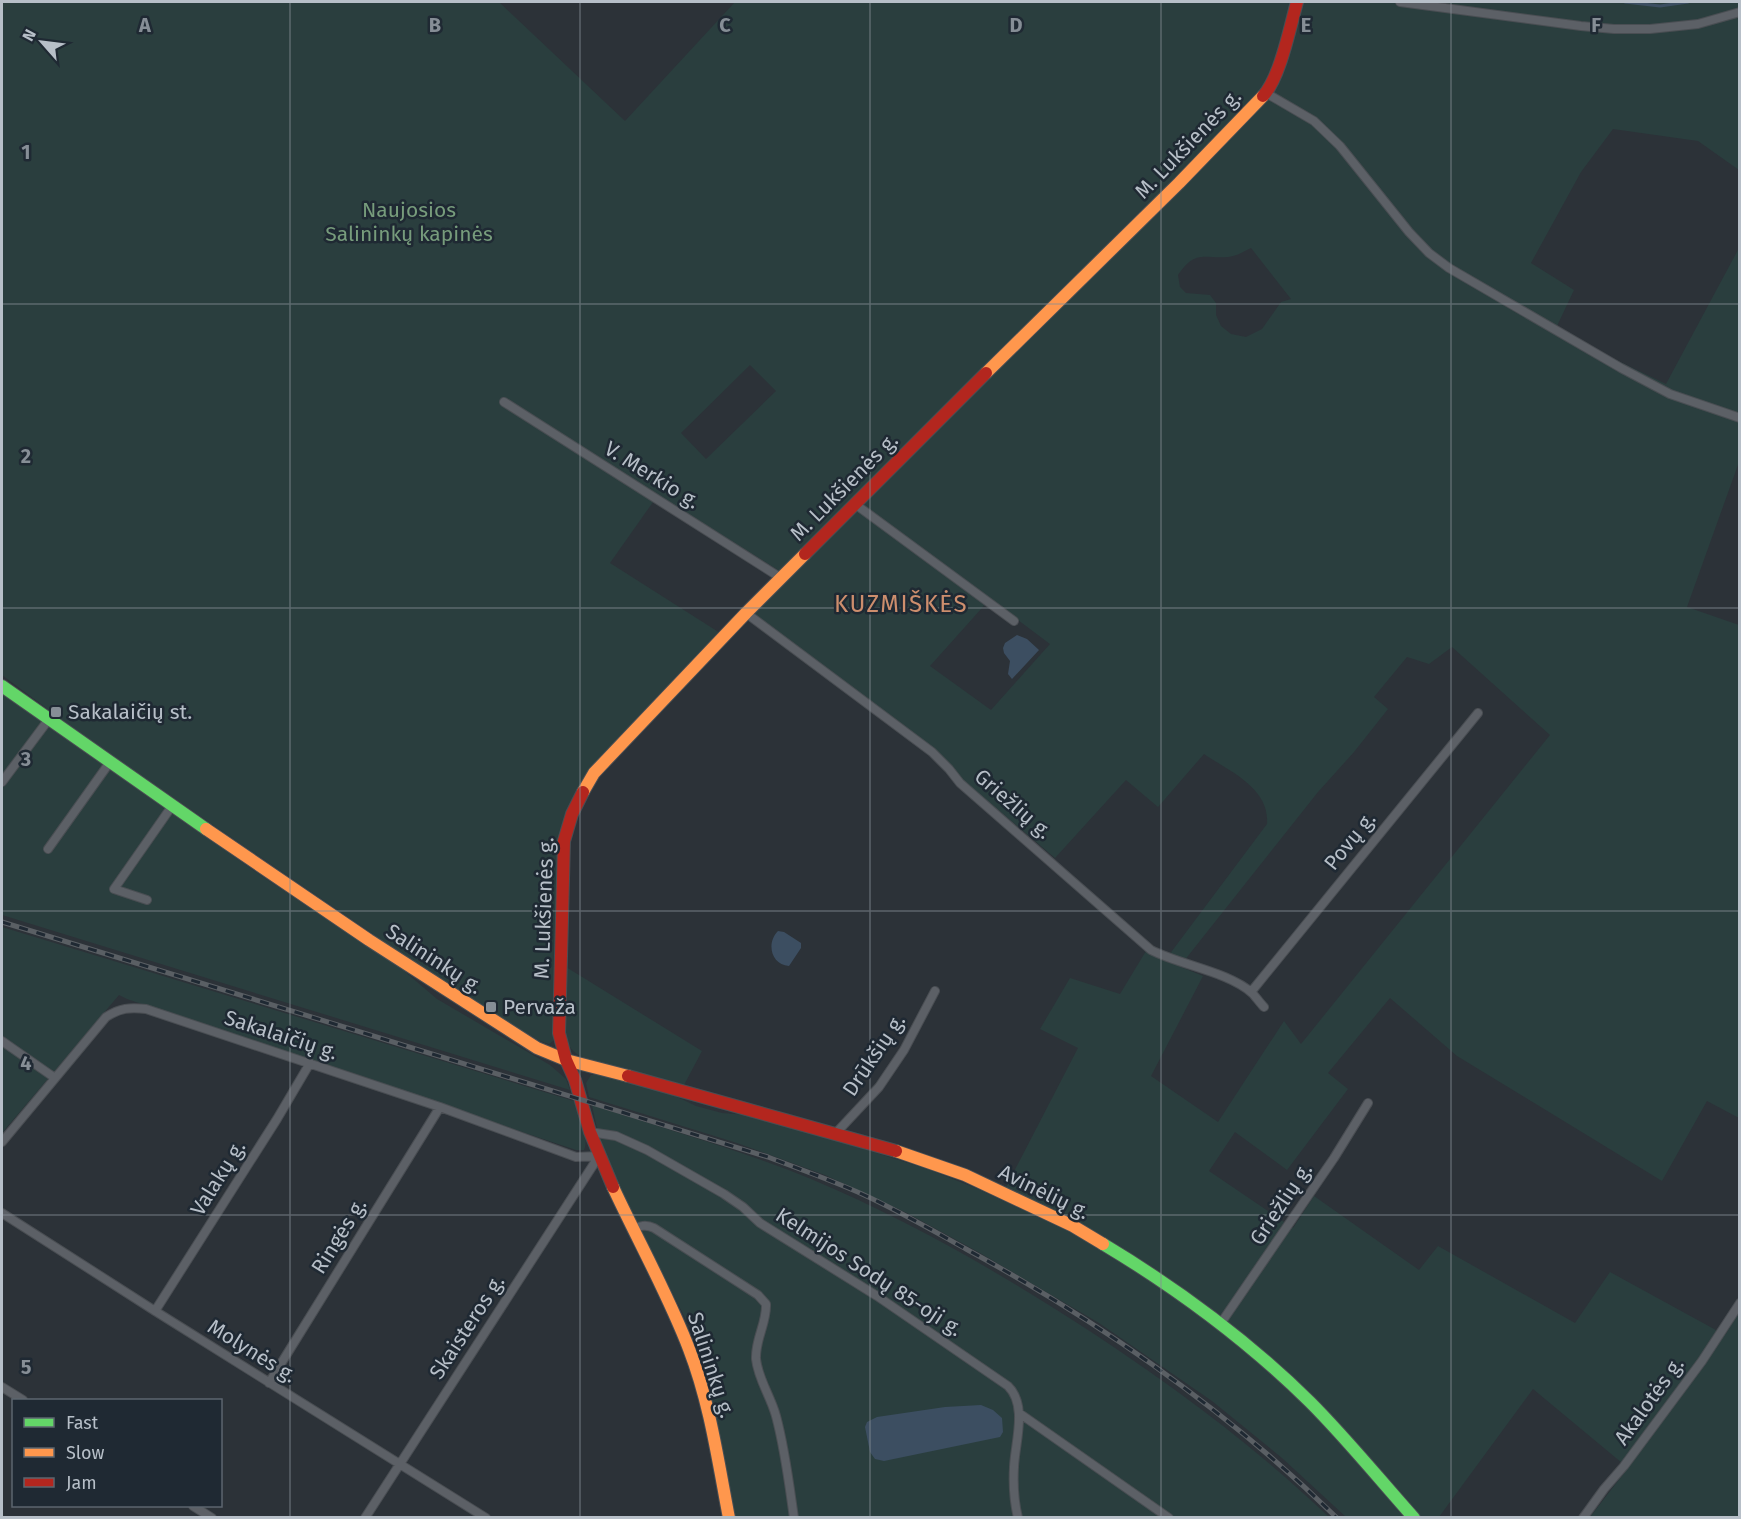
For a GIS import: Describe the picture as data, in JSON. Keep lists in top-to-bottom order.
{
  "streets": {
    "main road": ["M. Lukšienės g.", "Salininkų g.", "Avinėlių g."],
    "street": [
      "V. Merkio g.",
      "Griežlių g.",
      "Povų g.",
      "Sakalaičių g.",
      "Drūkšių g.",
      "Valakų g.",
      "Ringės g.",
      "Kelmijos Sodų 85-oji g.",
      "Skaisteros g.",
      "Molynės g.",
      "Akalotės g."
    ]
  },
  "crossings": [
    ["M. Lukšienės g.", "V. Merkio g."],
    ["M. Lukšienės g.", "Griežlių g."],
    ["M. Lukšienės g.", "Salininkų g."],
    ["M. Lukšienės g.", "Avinėlių g."],
    ["Griežlių g.", "Povų g."],
    ["Griežlių g.", "Avinėlių g."],
    ["Salininkų g.", "Sakalaičių g."],
    ["Salininkų g.", "Avinėlių g."],
    ["Salininkų g.", "Kelmijos Sodų 85-oji g."],
    ["Salininkų g.", "Skaisteros g."],
    ["Sakalaičių g.", "Valakų g."],
    ["Sakalaičių g.", "Ringės g."],
    ["Sakalaičių g.", "Skaisteros g."],
    ["Drūkšių g.", "Avinėlių g."],
    ["Valakų g.", "Molynės g."],
    ["Ringės g.", "Molynės g."],
    ["Skaisteros g.", "Molynės g."]
  ],
  "districts": ["KUZMIŠKĖS"],
  "parks": ["Naujosios Salininkų kapinės"],
  "places": {
    "transit": ["Sakalaičių st.", "Pervaža"]
  },
  "legend": ["Fast", "Slow", "Jam"],
  "north": "top left",
  "grid": {
    "columns": [
      "A",
      "B",
      "C",
      "D",
      "E",
      "F"
    ],
    "rows": [
      "1",
      "2",
      "3",
      "4",
      "5"
    ]
  }
}
